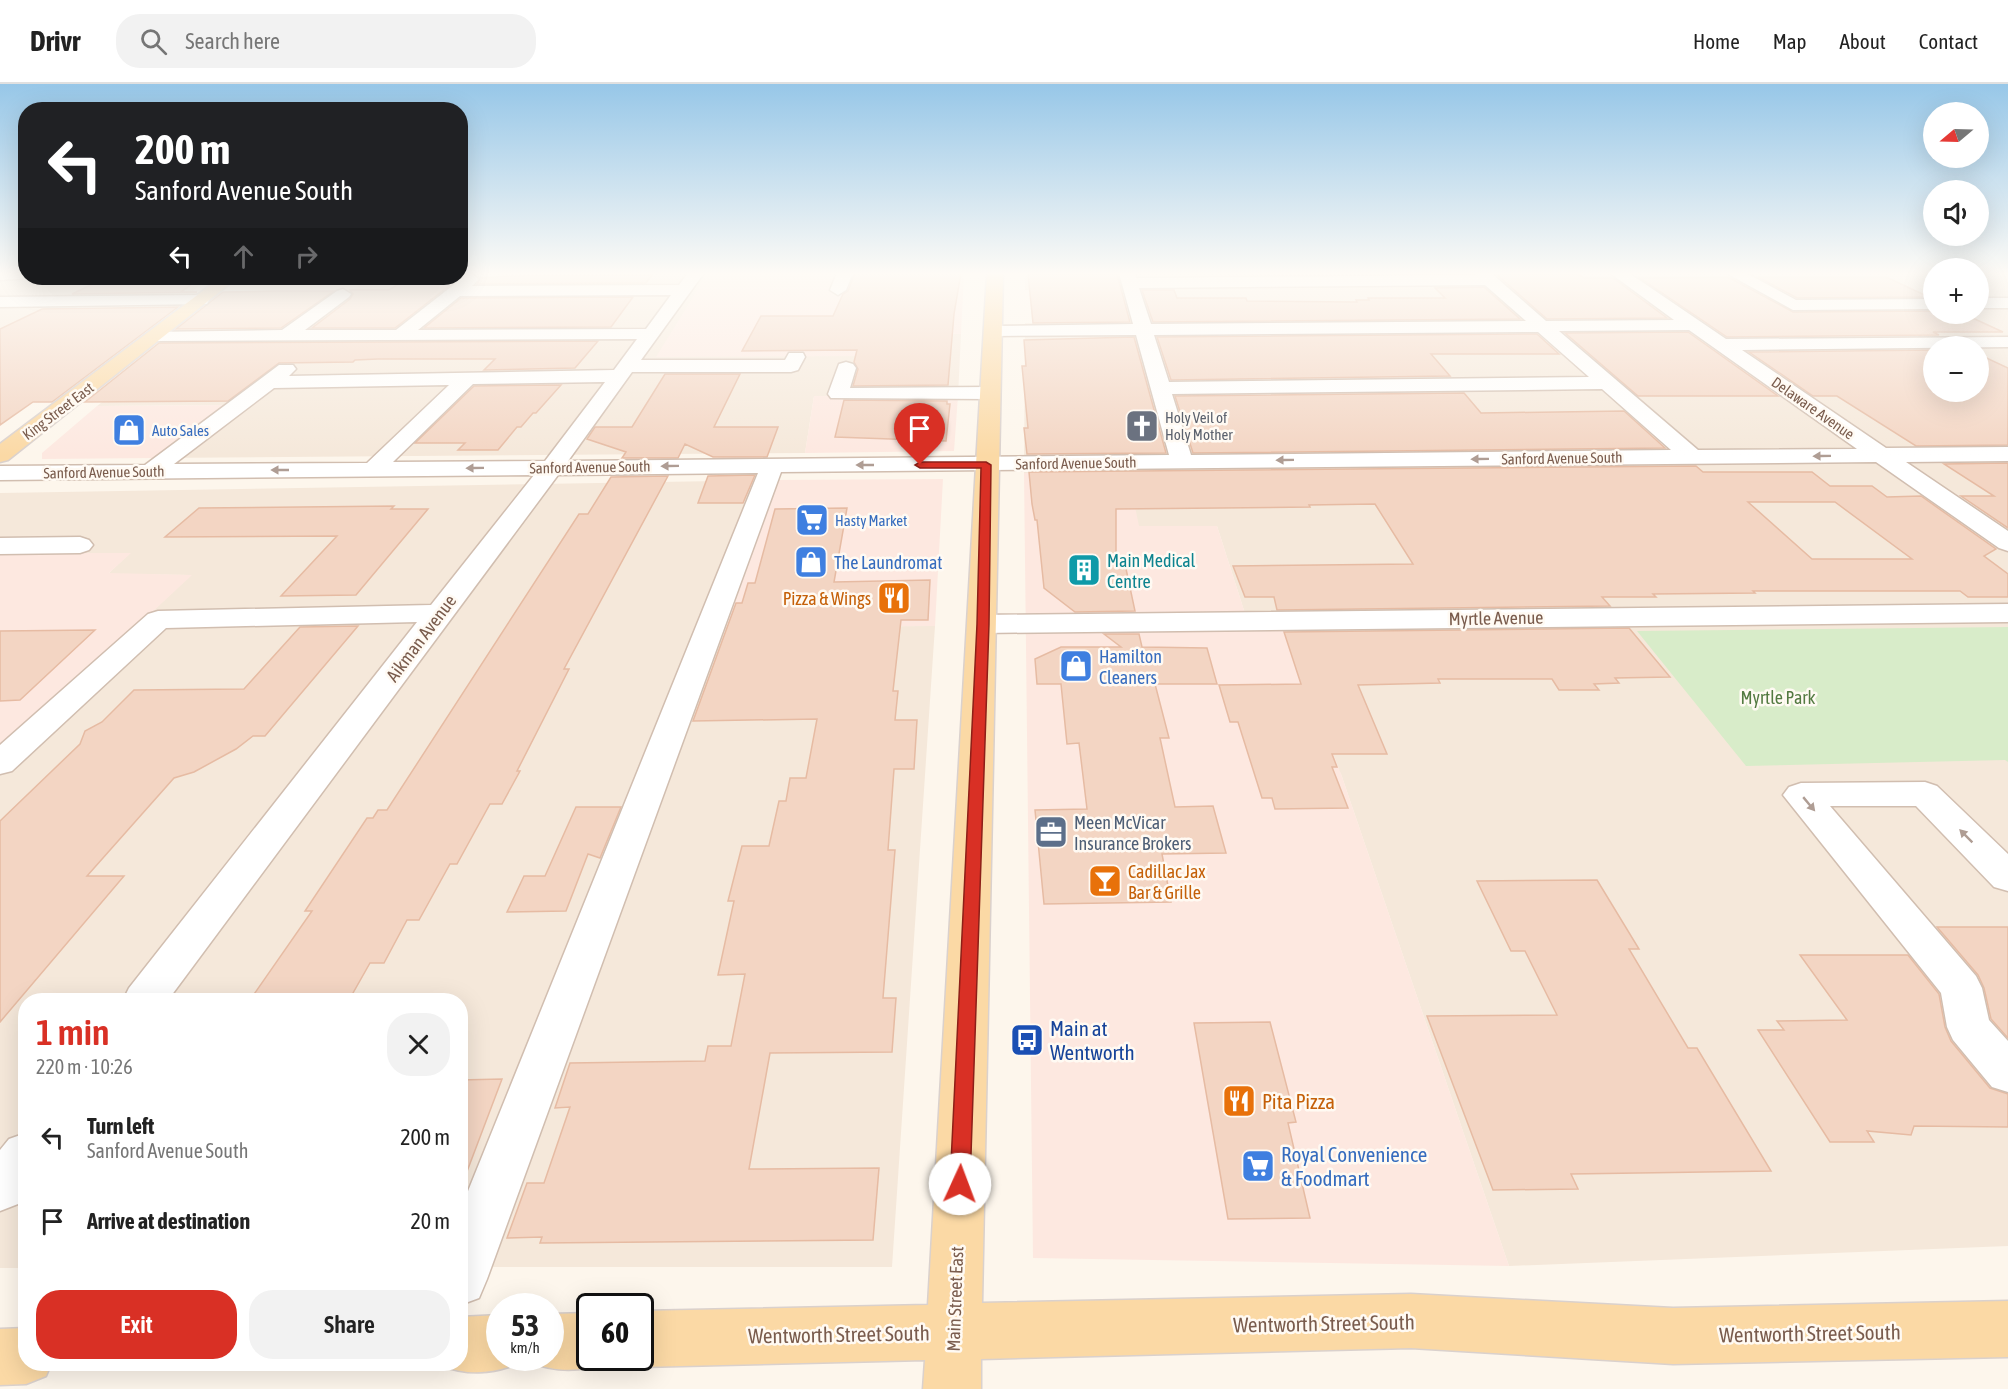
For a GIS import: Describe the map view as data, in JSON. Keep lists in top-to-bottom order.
{
  "streets": {
    "main road": ["King Street East", "Main Street East", "Wentworth Street South"],
    "street": [
      "Delaware Avenue",
      "Sanford Avenue South",
      "Myrtle Avenue",
      "Aikman Avenue"
    ]
  },
  "crossings": [
    ["Delaware Avenue", "Sanford Avenue South"],
    ["Sanford Avenue South", "Aikman Avenue"],
    ["Sanford Avenue South", "Main Street East"],
    ["Myrtle Avenue", "Main Street East"],
    ["Main Street East", "Wentworth Street South"]
  ],
  "parks": ["Myrtle Park"],
  "places": {
    "church": ["Holy Veil of Holy Mother"],
    "shop": ["Auto Sales", "The Laundromat", "Hamilton Cleaners"],
    "supermarket": ["Hasty Market", "Royal Convenience & Foodmart"],
    "building": ["Main Medical Centre"],
    "restaurant": ["Pizza & Wings", "Pita Pizza"],
    "office": ["Meen McVicar Insurance Brokers"],
    "bar": ["Cadillac Jax Bar & Grille"],
    "bus stop": ["Main at Wentworth"]
  },
  "north": "left",
  "page": {
    "header": "Drivr",
    "search": "Search here",
    "nav": [
      "Home",
      "Map",
      "About",
      "Contact"
    ],
    "map_buttons": ["+", "−"],
    "turn": ["200 m", "Sanford Avenue South"],
    "heading": ["1 min", "220 m · 10:26"],
    "list": [
      {
        "name": "Turn left",
        "note": "Sanford Avenue South",
        "value": "200 m"
      },
      {
        "name": "Arrive at destination",
        "value": "20 m"
      }
    ],
    "buttons": ["Exit", "Share"],
    "speed": "53 km/h",
    "limit": "60"
  }
}
